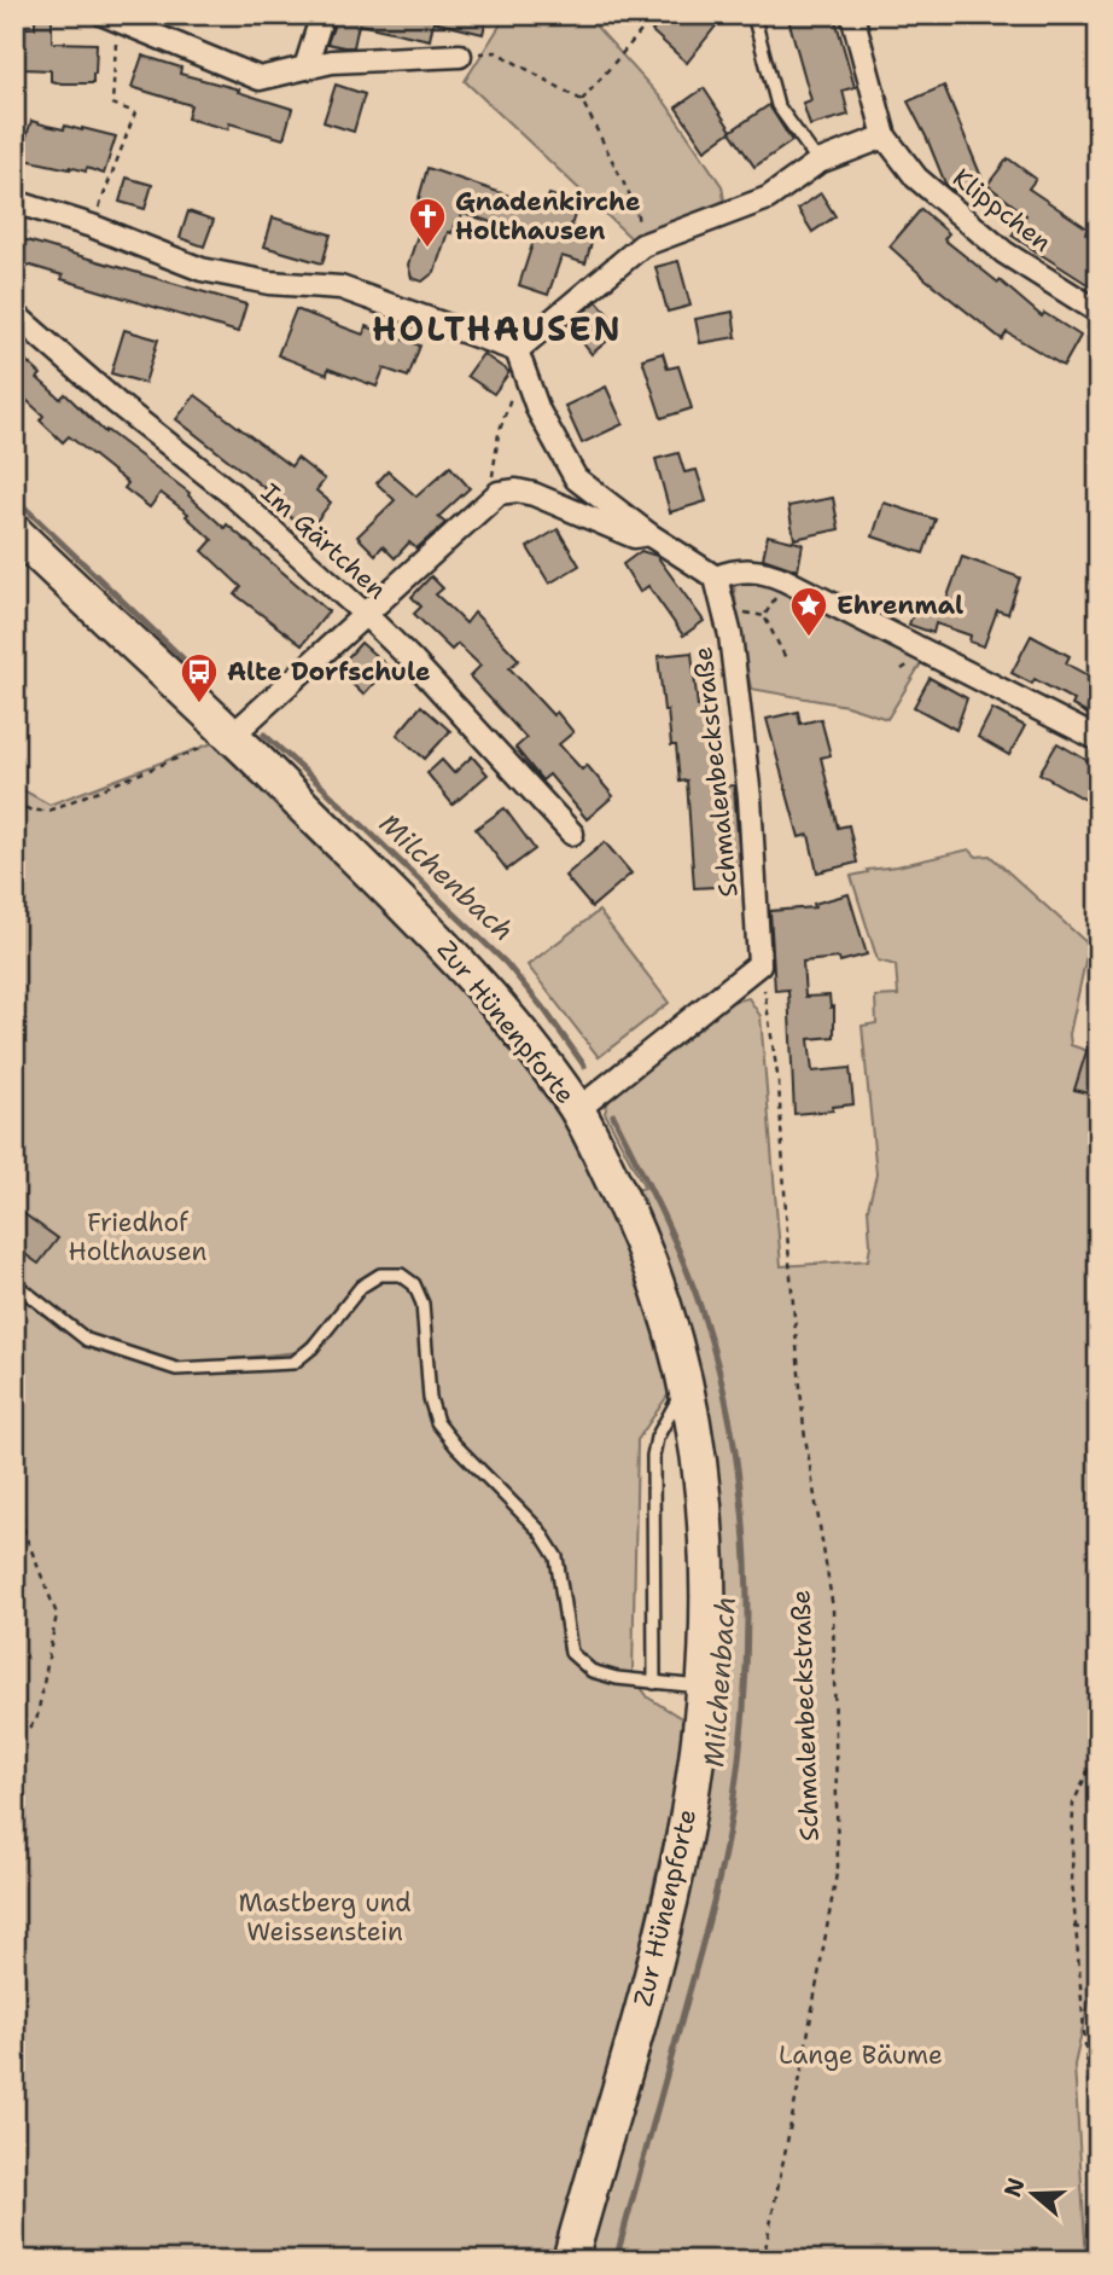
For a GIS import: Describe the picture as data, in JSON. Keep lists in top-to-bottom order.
{
  "streets": {
    "main road": ["Zur Hünenpforte"],
    "street": ["Klippchen", "Im Gärtchen", "Schmalenbeckstraße"]
  },
  "districts": ["HOLTHAUSEN"],
  "water": ["Milchenbach"],
  "parks": ["Friedhof Holthausen", "Mastberg und Weissenstein", "Lange Bäume"],
  "places": {
    "church": ["Gnadenkirche Holthausen"],
    "place": ["Ehrenmal"],
    "bus stop": ["Alte Dorfschule"]
  },
  "north": "left"
}
